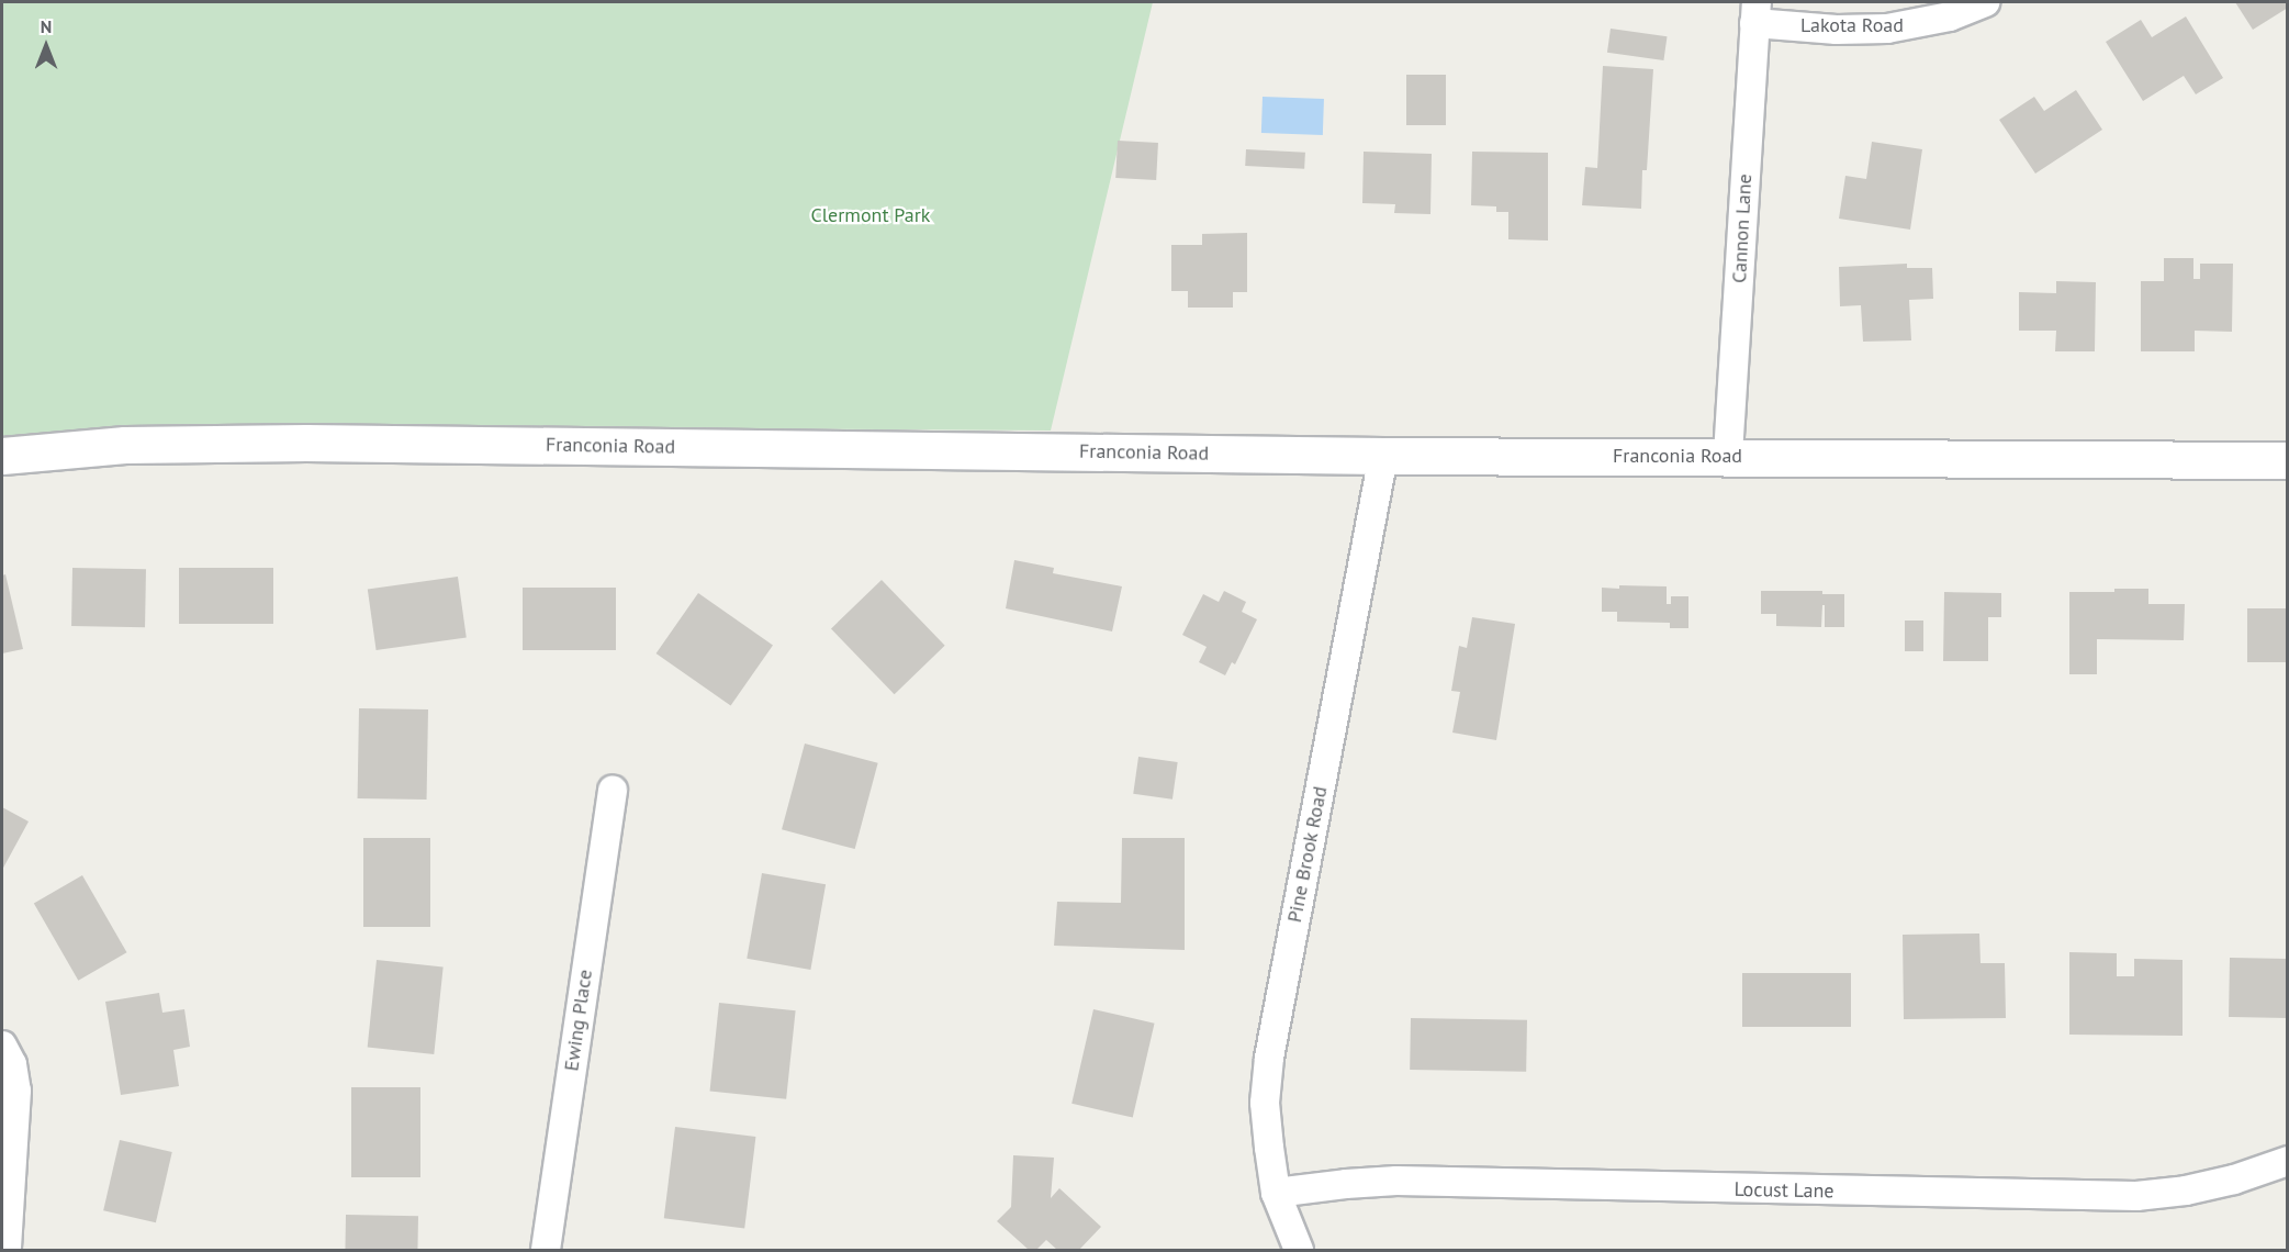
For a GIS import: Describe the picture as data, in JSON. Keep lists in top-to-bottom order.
{
  "streets": {
    "main road": ["Franconia Road"],
    "street": [
      "Lakota Road",
      "Cannon Lane",
      "Pine Brook Road",
      "Ewing Place",
      "Locust Lane"
    ]
  },
  "crossings": [
    ["Lakota Road", "Cannon Lane"],
    ["Cannon Lane", "Franconia Road"],
    ["Franconia Road", "Pine Brook Road"],
    ["Pine Brook Road", "Locust Lane"]
  ],
  "parks": ["Clermont Park"],
  "north": "top"
}
